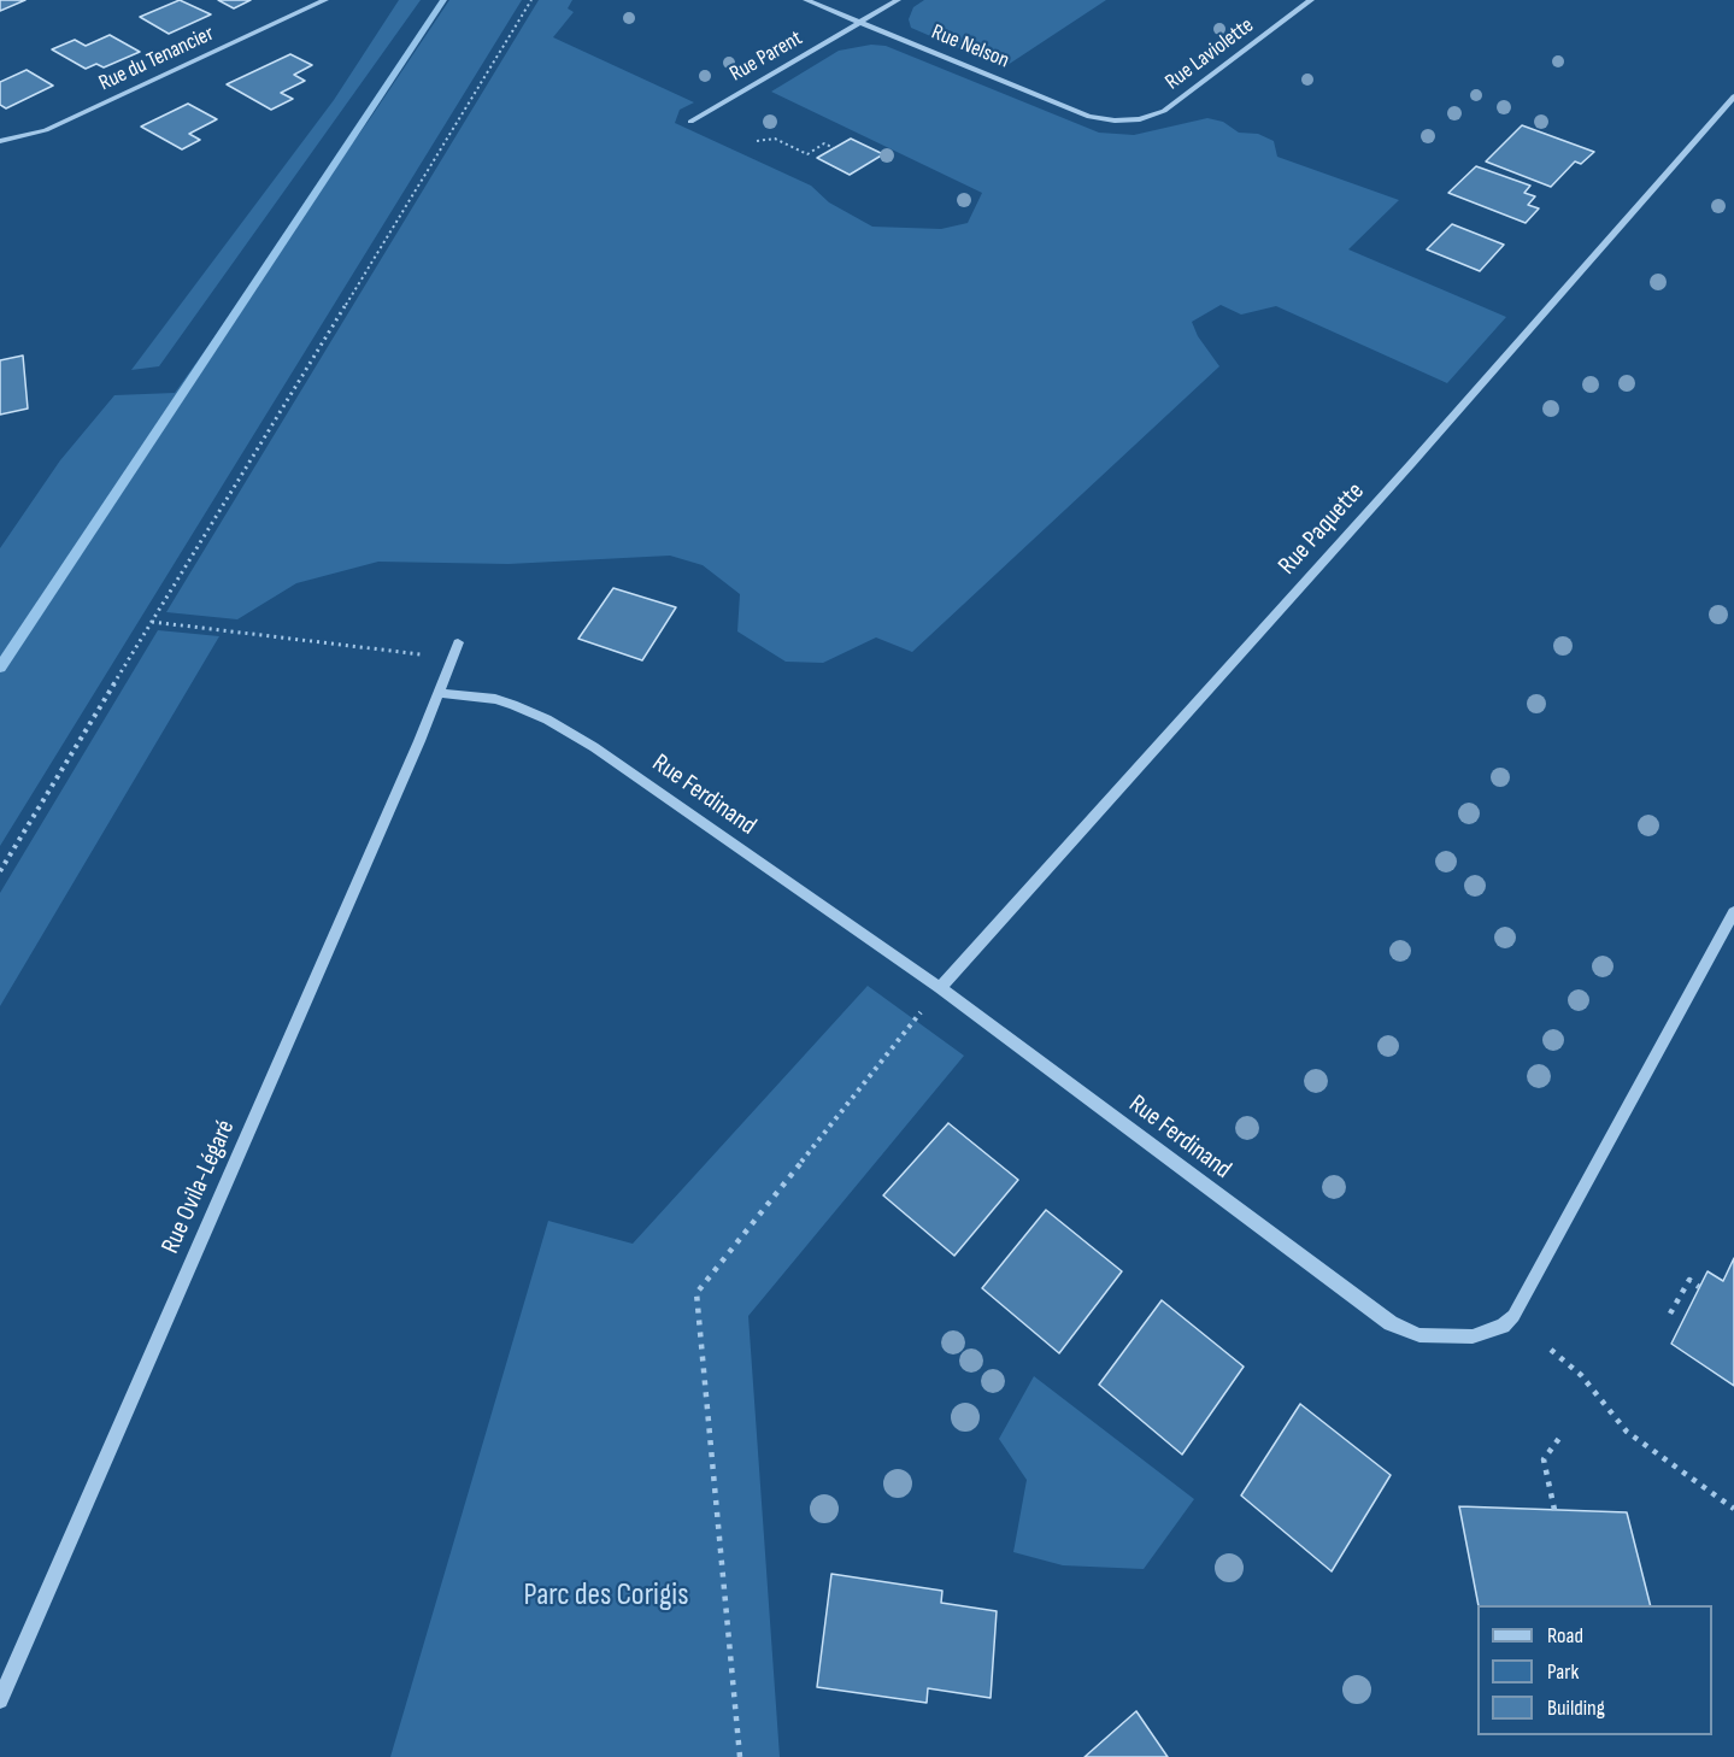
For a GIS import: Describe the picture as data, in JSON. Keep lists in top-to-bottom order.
{
  "streets": {
    "street": [
      "Rue Nelson",
      "Rue Laviolette",
      "Rue Parent",
      "Rue du Tenancier",
      "Rue Paquette",
      "Rue Ferdinand",
      "Rue Ovila-Légaré"
    ]
  },
  "crossings": [
    ["Rue Nelson", "Rue Laviolette"],
    ["Rue Nelson", "Rue Parent"],
    ["Rue Paquette", "Rue Ferdinand"],
    ["Rue Ferdinand", "Rue Ovila-Légaré"]
  ],
  "parks": ["Parc des Corigis"],
  "legend": ["Road", "Park", "Building"]
}
